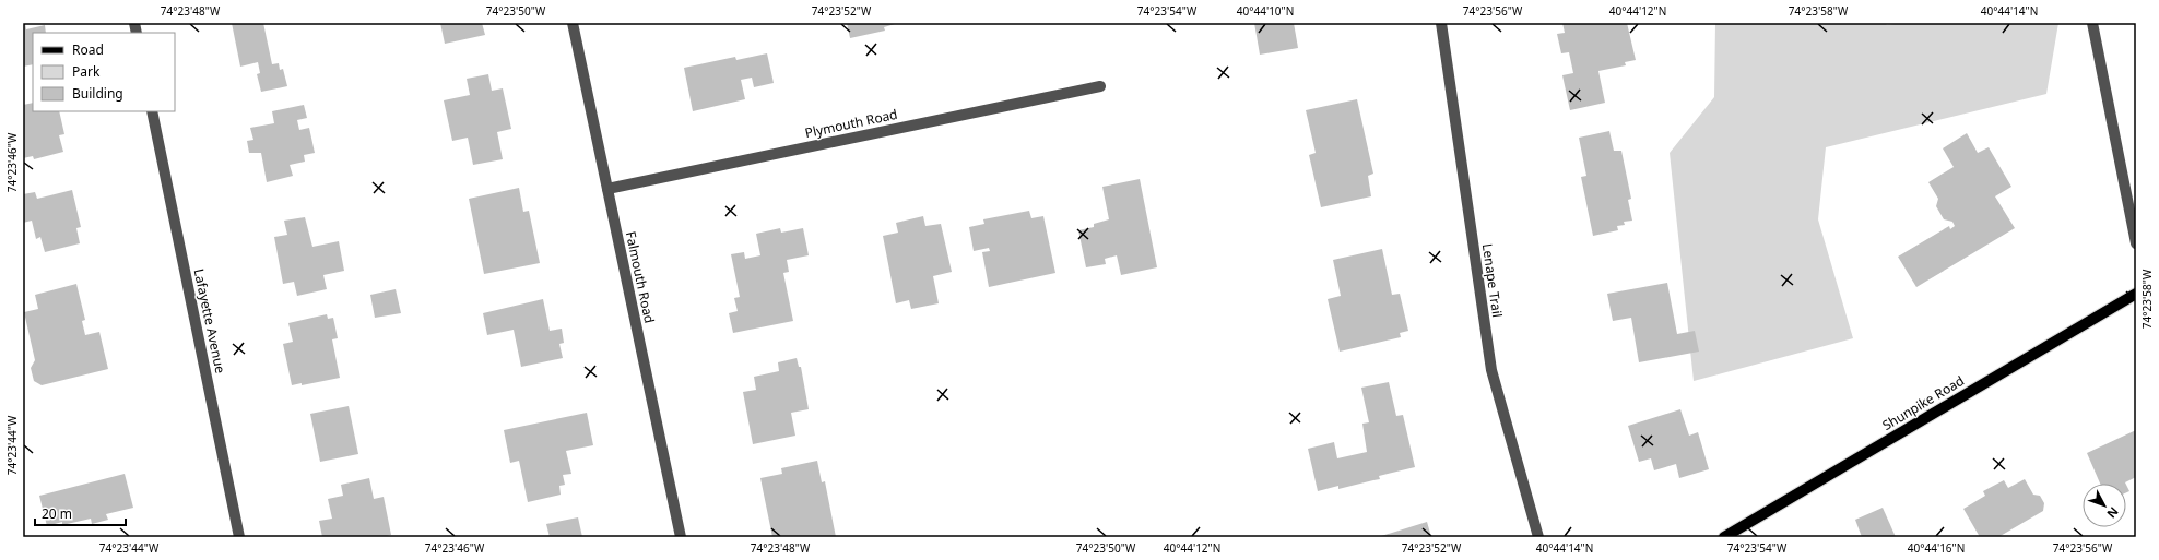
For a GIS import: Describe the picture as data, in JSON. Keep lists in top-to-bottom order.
{
  "streets": {
    "main road": ["Shunpike Road"],
    "street": [
      "Plymouth Road",
      "Falmouth Road",
      "Lenape Trail",
      "Lafayette Avenue"
    ]
  },
  "crossings": [
    ["Plymouth Road", "Falmouth Road"]
  ],
  "legend": ["Road", "Park", "Building"],
  "scale_bar": "20 m",
  "north": "bottom right",
  "coordinates": [
    "74°23'48\"W",
    "74°23'50\"W",
    "74°23'52\"W",
    "74°23'54\"W",
    "40°44'10\"N",
    "74°23'56\"W",
    "40°44'12\"N",
    "74°23'58\"W",
    "40°44'14\"N",
    "74°23'46\"W",
    "74°23'44\"W",
    "40°44'16\"N"
  ]
}
